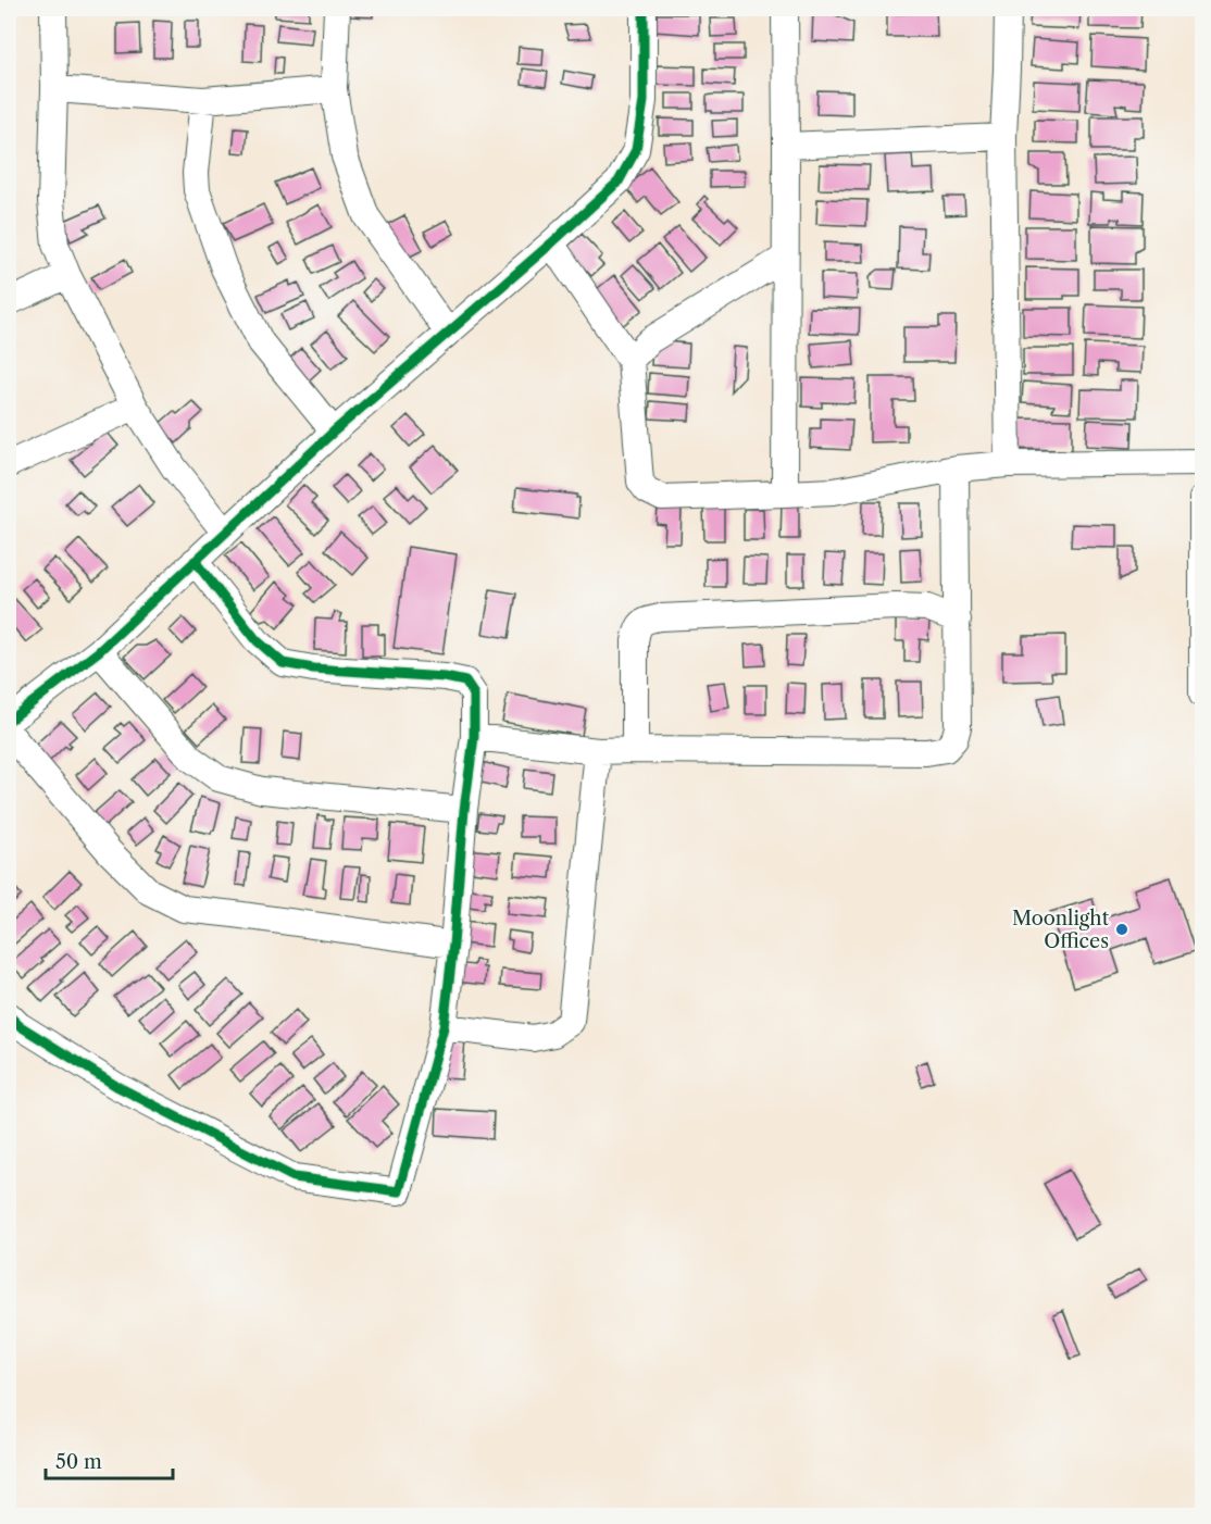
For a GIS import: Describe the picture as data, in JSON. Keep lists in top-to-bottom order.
{
  "places": ["Moonlight Offices"],
  "scale_bar": "50 m"
}
